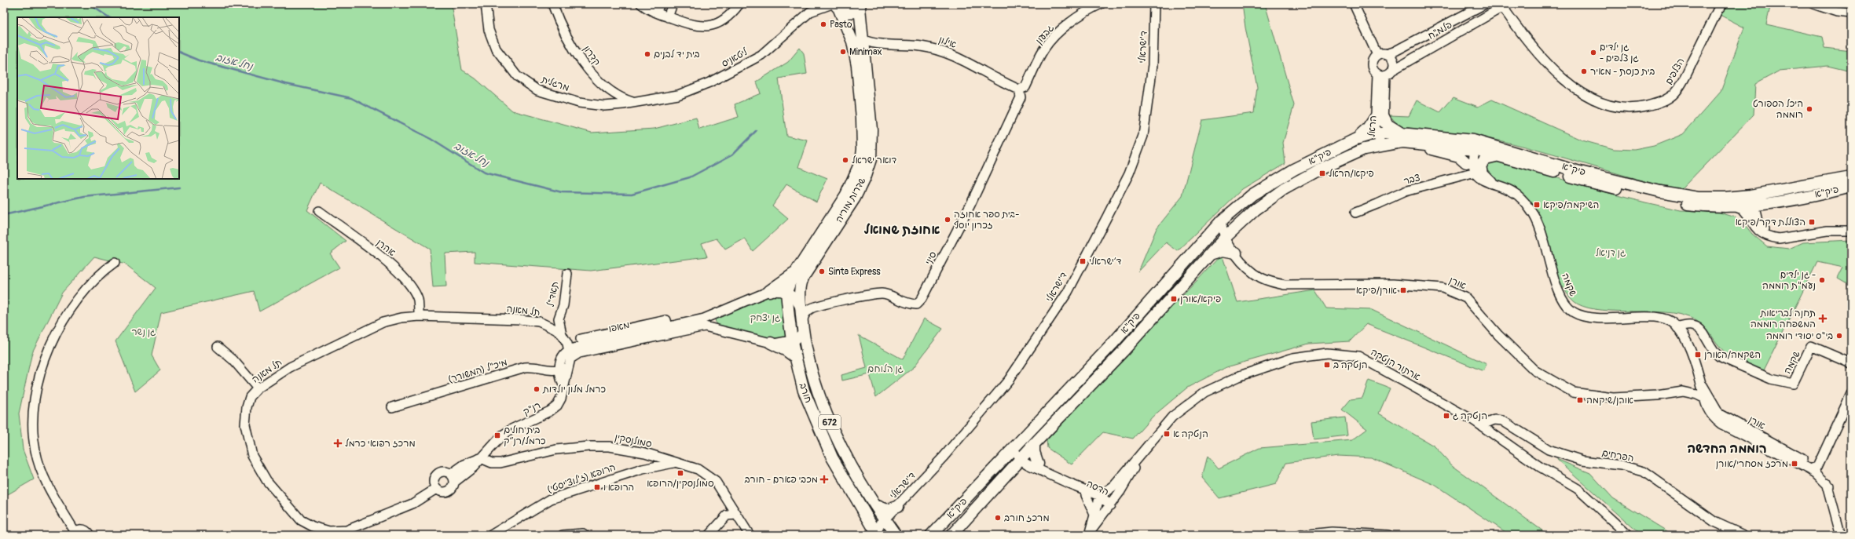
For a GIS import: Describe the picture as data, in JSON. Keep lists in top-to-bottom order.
{
  "streets": {
    "main road": [
      "פיק\"א",
      "שדרות מוריה",
      "חורב",
      "672"
    ],
    "street": [
      "פלמ\"ח",
      "גבעון",
      "אילון",
      "ד'ישראלי",
      "קדרון",
      "ליטאניס",
      "הצלפים",
      "מרגלית",
      "הראל",
      "צבר",
      "אהרן",
      "סיני",
      "אורן",
      "שקמה",
      "תאד\"ל",
      "תל מאנה",
      "מאפו",
      "ארתור הנטקה",
      "מיכ\"ל (המשורר)",
      "רנ\"ק",
      "סמולנסקין",
      "הפרחים",
      "הרופא (ז'לוצ'יסטי)",
      "הדסה"
    ]
  },
  "crossings": [
    ["פלמ\"ח", "הצלפים"],
    ["פלמ\"ח", "הראל"],
    ["גבעון", "אילון"],
    ["גבעון", "סיני"],
    ["אילון", "שדרות מוריה"],
    ["אילון", "סיני"],
    ["ד'ישראלי", "חורב"],
    ["קדרון", "ליטאניס"],
    ["קדרון", "מרגלית"],
    ["ליטאניס", "מרגלית"],
    ["ליטאניס", "שדרות מוריה"],
    ["ליטאניס", "672"],
    ["הראל", "פיק\"א"],
    ["פיק\"א", "אורן"],
    ["פיק\"א", "הדסה"],
    ["צבר", "שקמה"],
    ["שדרות מוריה", "מאפו"],
    ["שדרות מוריה", "חורב"],
    ["שדרות מוריה", "672"],
    ["אהרן", "תל מאנה"],
    ["סיני", "חורב"],
    ["אורן", "שקמה"],
    ["תאד\"ל", "תל מאנה"],
    ["תל מאנה", "מאפו"],
    ["תל מאנה", "רנ\"ק"],
    ["מאפו", "מיכ\"ל (המשורר)"],
    ["מאפו", "חורב"],
    ["מאפו", "רנ\"ק"],
    ["ארתור הנטקה", "הפרחים"],
    ["ארתור הנטקה", "הדסה"],
    ["מיכ\"ל (המשורר)", "רנ\"ק"],
    ["רנ\"ק", "סמולנסקין"],
    ["סמולנסקין", "הרופא (ז'לוצ'יסטי)"]
  ],
  "districts": ["אחוזת שמואל", "רוממה החדשה"],
  "water": ["נחל אזוב"],
  "parks": [
    "גן דניאל",
    "גן יצחק",
    "גן נשר",
    "גן הלוחם"
  ],
  "places": {
    "other": [
      "Pasto",
      "Minimax",
      "גן ילדים - גן צלפים",
      "בית יד לבנים",
      "בית כנסת - מאיר",
      "היכל הספורט רוממה",
      "דואר ישראל",
      "בית ספר אחוזה- זכרון יוסף",
      "Sinta Express",
      "גן ילדים - נעמ\"ת רוממה",
      "בי\"ס יסודי רוממה",
      "כרמל מלון יולדות",
      "מרכז חורב"
    ],
    "transit": [
      "פיקא/הראל",
      "השיקמה/פיקא",
      "הצוללת דקר/פיקא",
      "ד׳ישראלי",
      "אורן/פיקא",
      "פיקא/אורן",
      "השקמה/האורן",
      "הנטקה ב",
      "אורן/שיקמה",
      "הנטקה ג",
      "הנטקה א",
      "בית חולים כרמל/רנ״ק",
      "מרכז מסחרי/אורן",
      "סמולנסקין/הרופא",
      "הרופא ו"
    ],
    "health": ["תחנה לבריאות המשפחה רוממה", "מרכז רפואי כרמל", "מכבי פארם - חורב"]
  }
}
